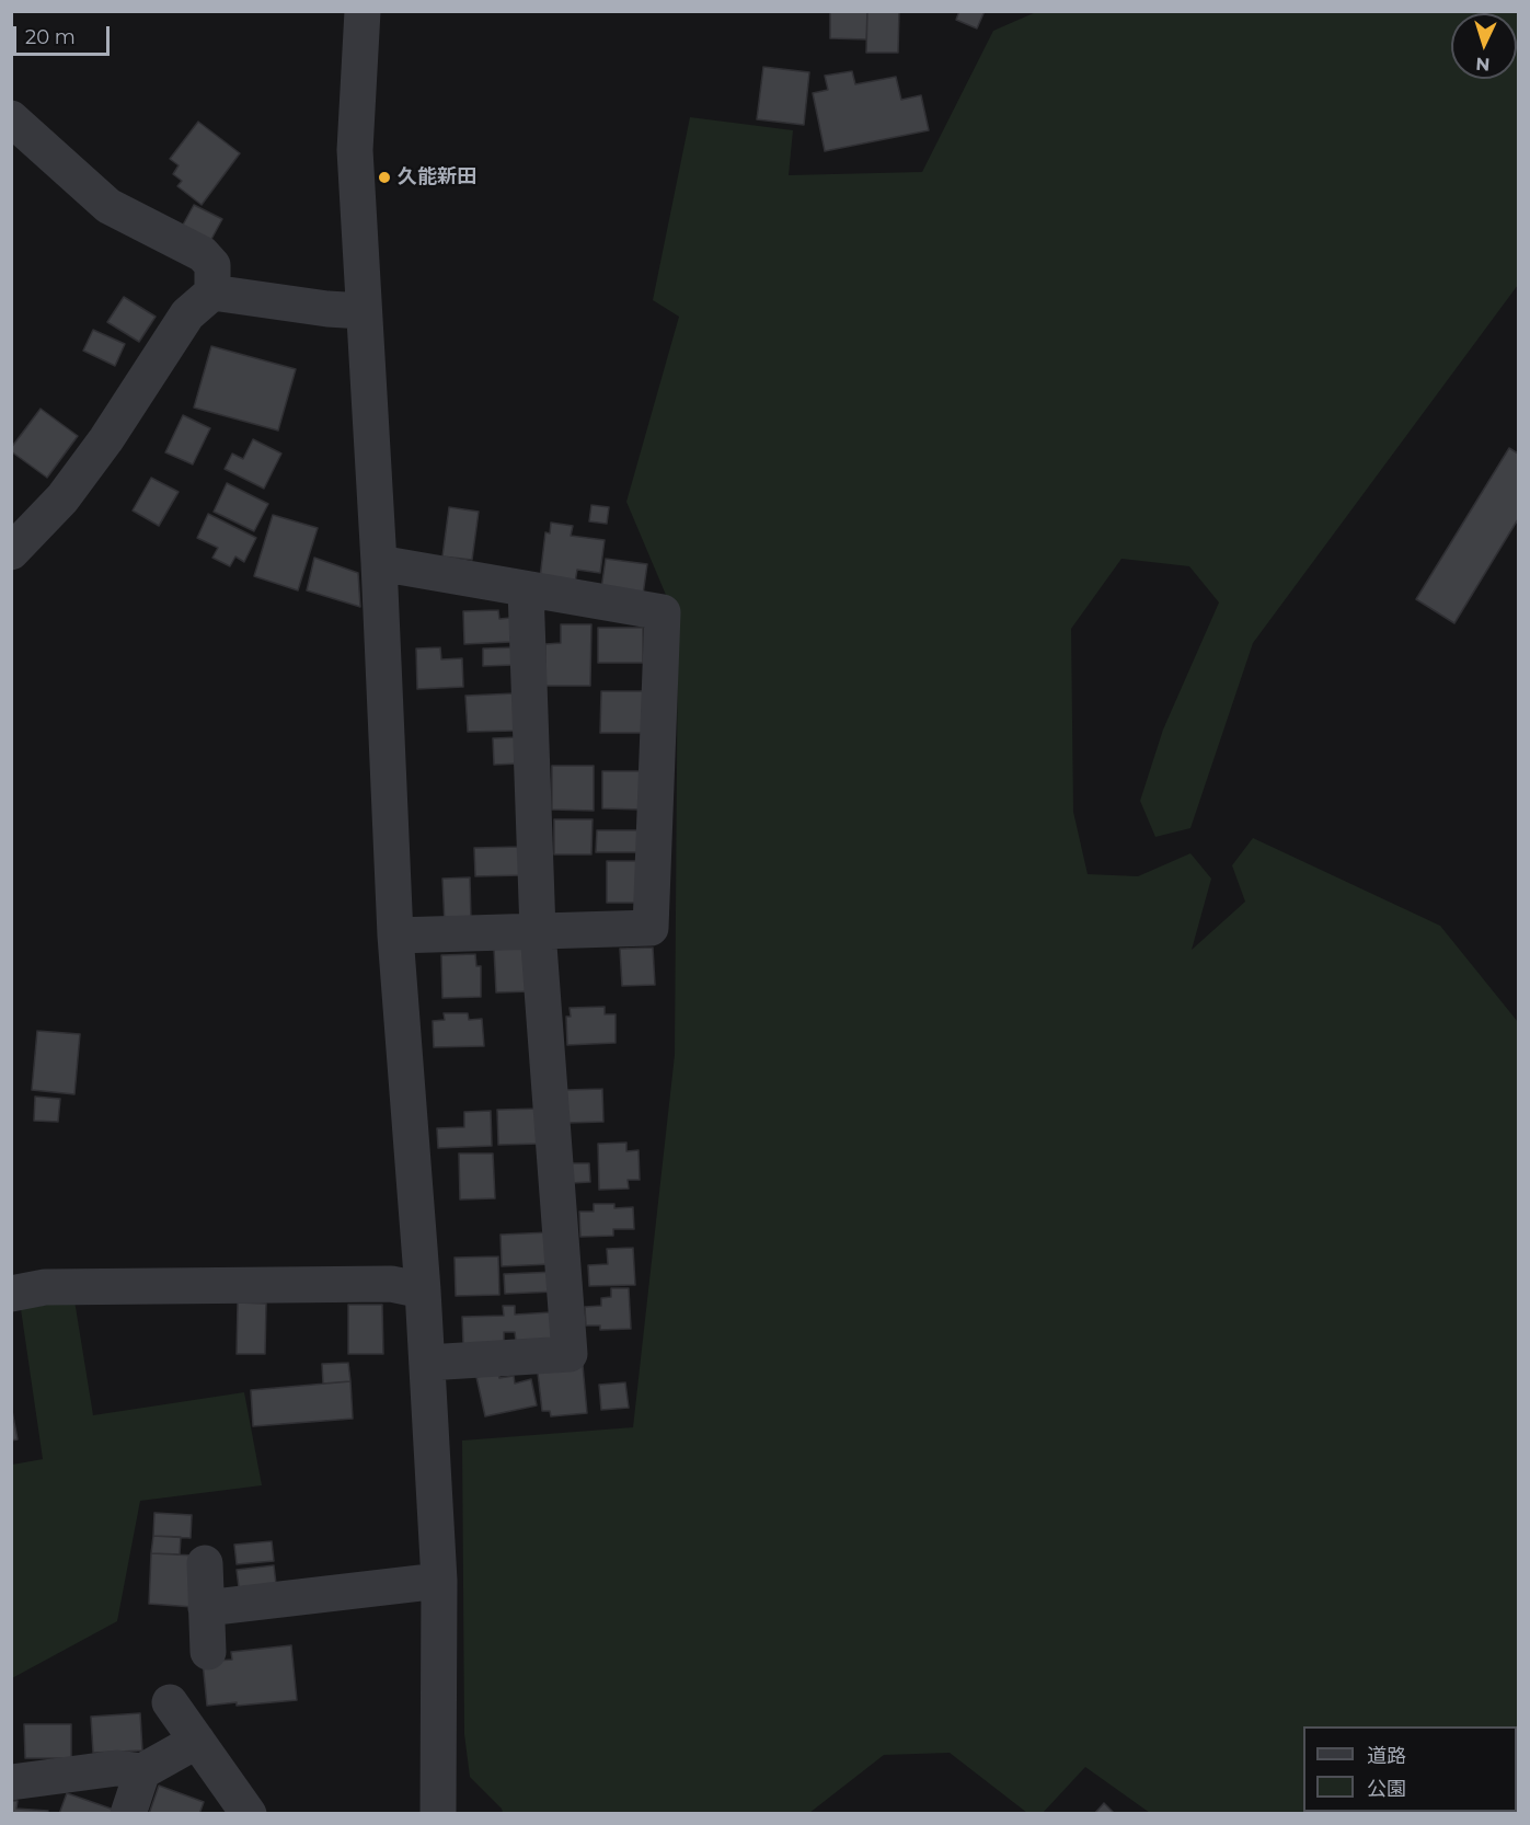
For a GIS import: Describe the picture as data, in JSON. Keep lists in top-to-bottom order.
{
  "places": ["久能新田"],
  "legend": ["道路", "公園"],
  "scale_bar": "20 m",
  "north": "bottom"
}
